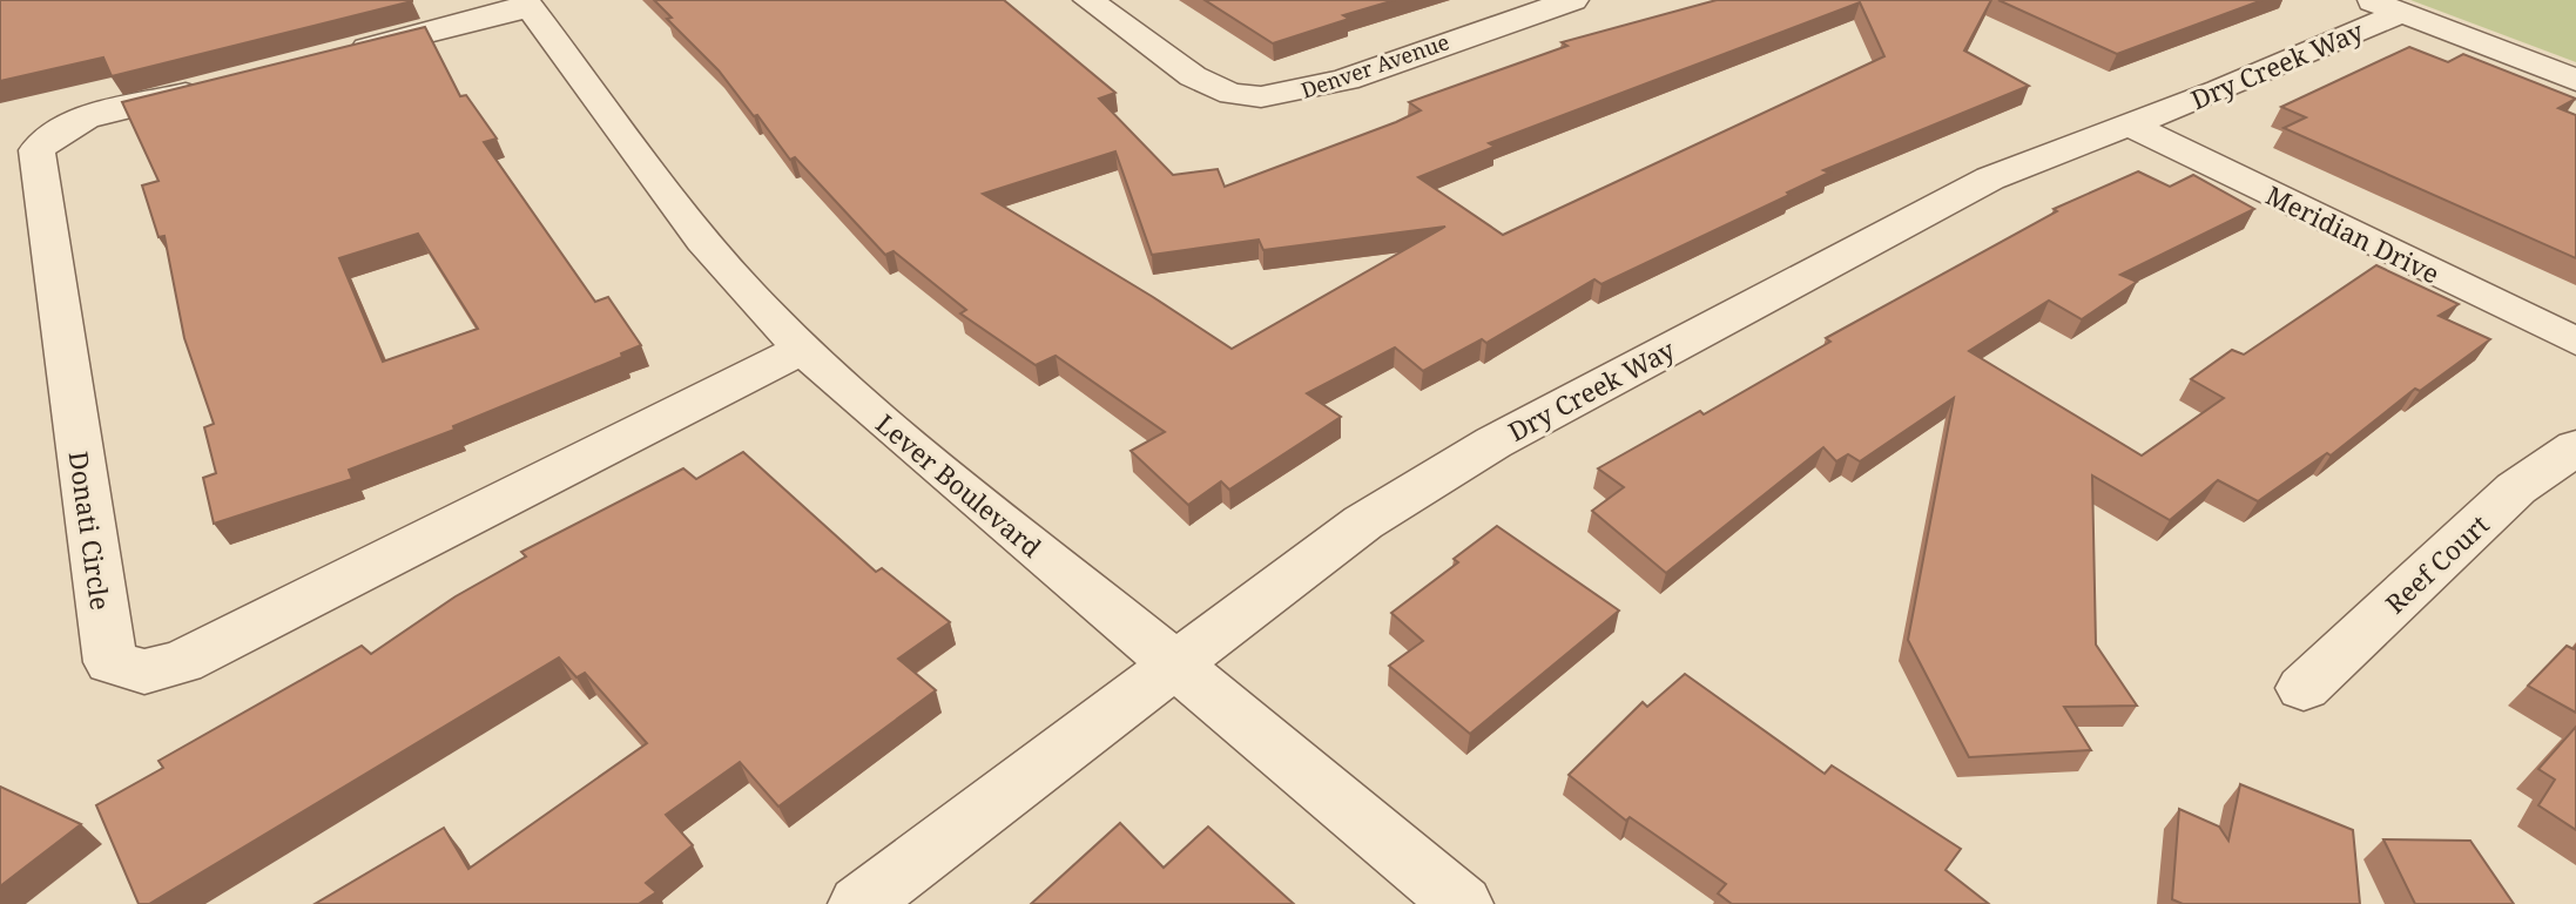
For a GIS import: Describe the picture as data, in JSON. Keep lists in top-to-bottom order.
{
  "streets": {
    "street": [
      "Dry Creek Way",
      "Denver Avenue",
      "Meridian Drive",
      "Lever Boulevard",
      "Donati Circle",
      "Reef Court"
    ]
  },
  "crossings": [
    ["Dry Creek Way", "Meridian Drive"],
    ["Dry Creek Way", "Lever Boulevard"],
    ["Lever Boulevard", "Donati Circle"]
  ]
}
